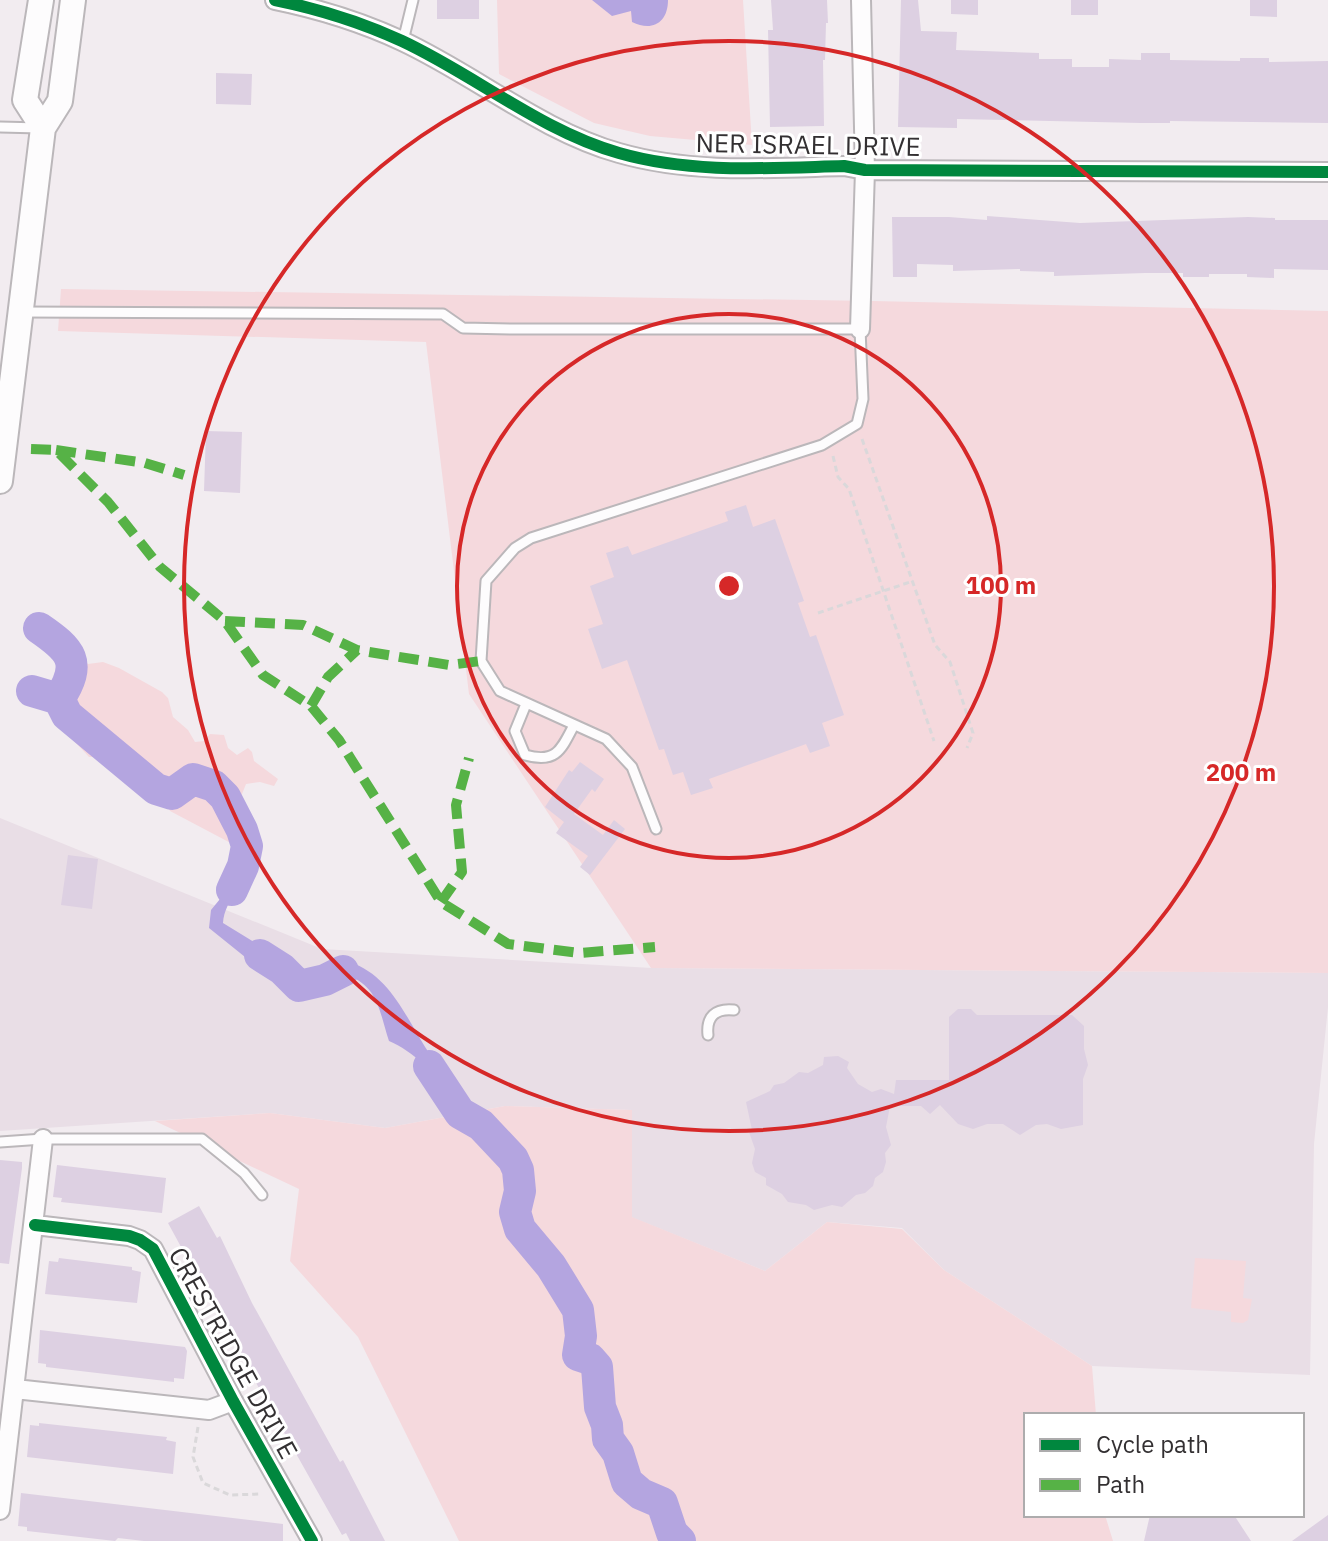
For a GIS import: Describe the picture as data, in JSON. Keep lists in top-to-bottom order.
{
  "streets": {
    "street": ["NER ISRAEL DRIVE", "CRESTRIDGE DRIVE"]
  },
  "legend": ["Cycle path", "Path"],
  "rings": ["100 m", "200 m"]
}
